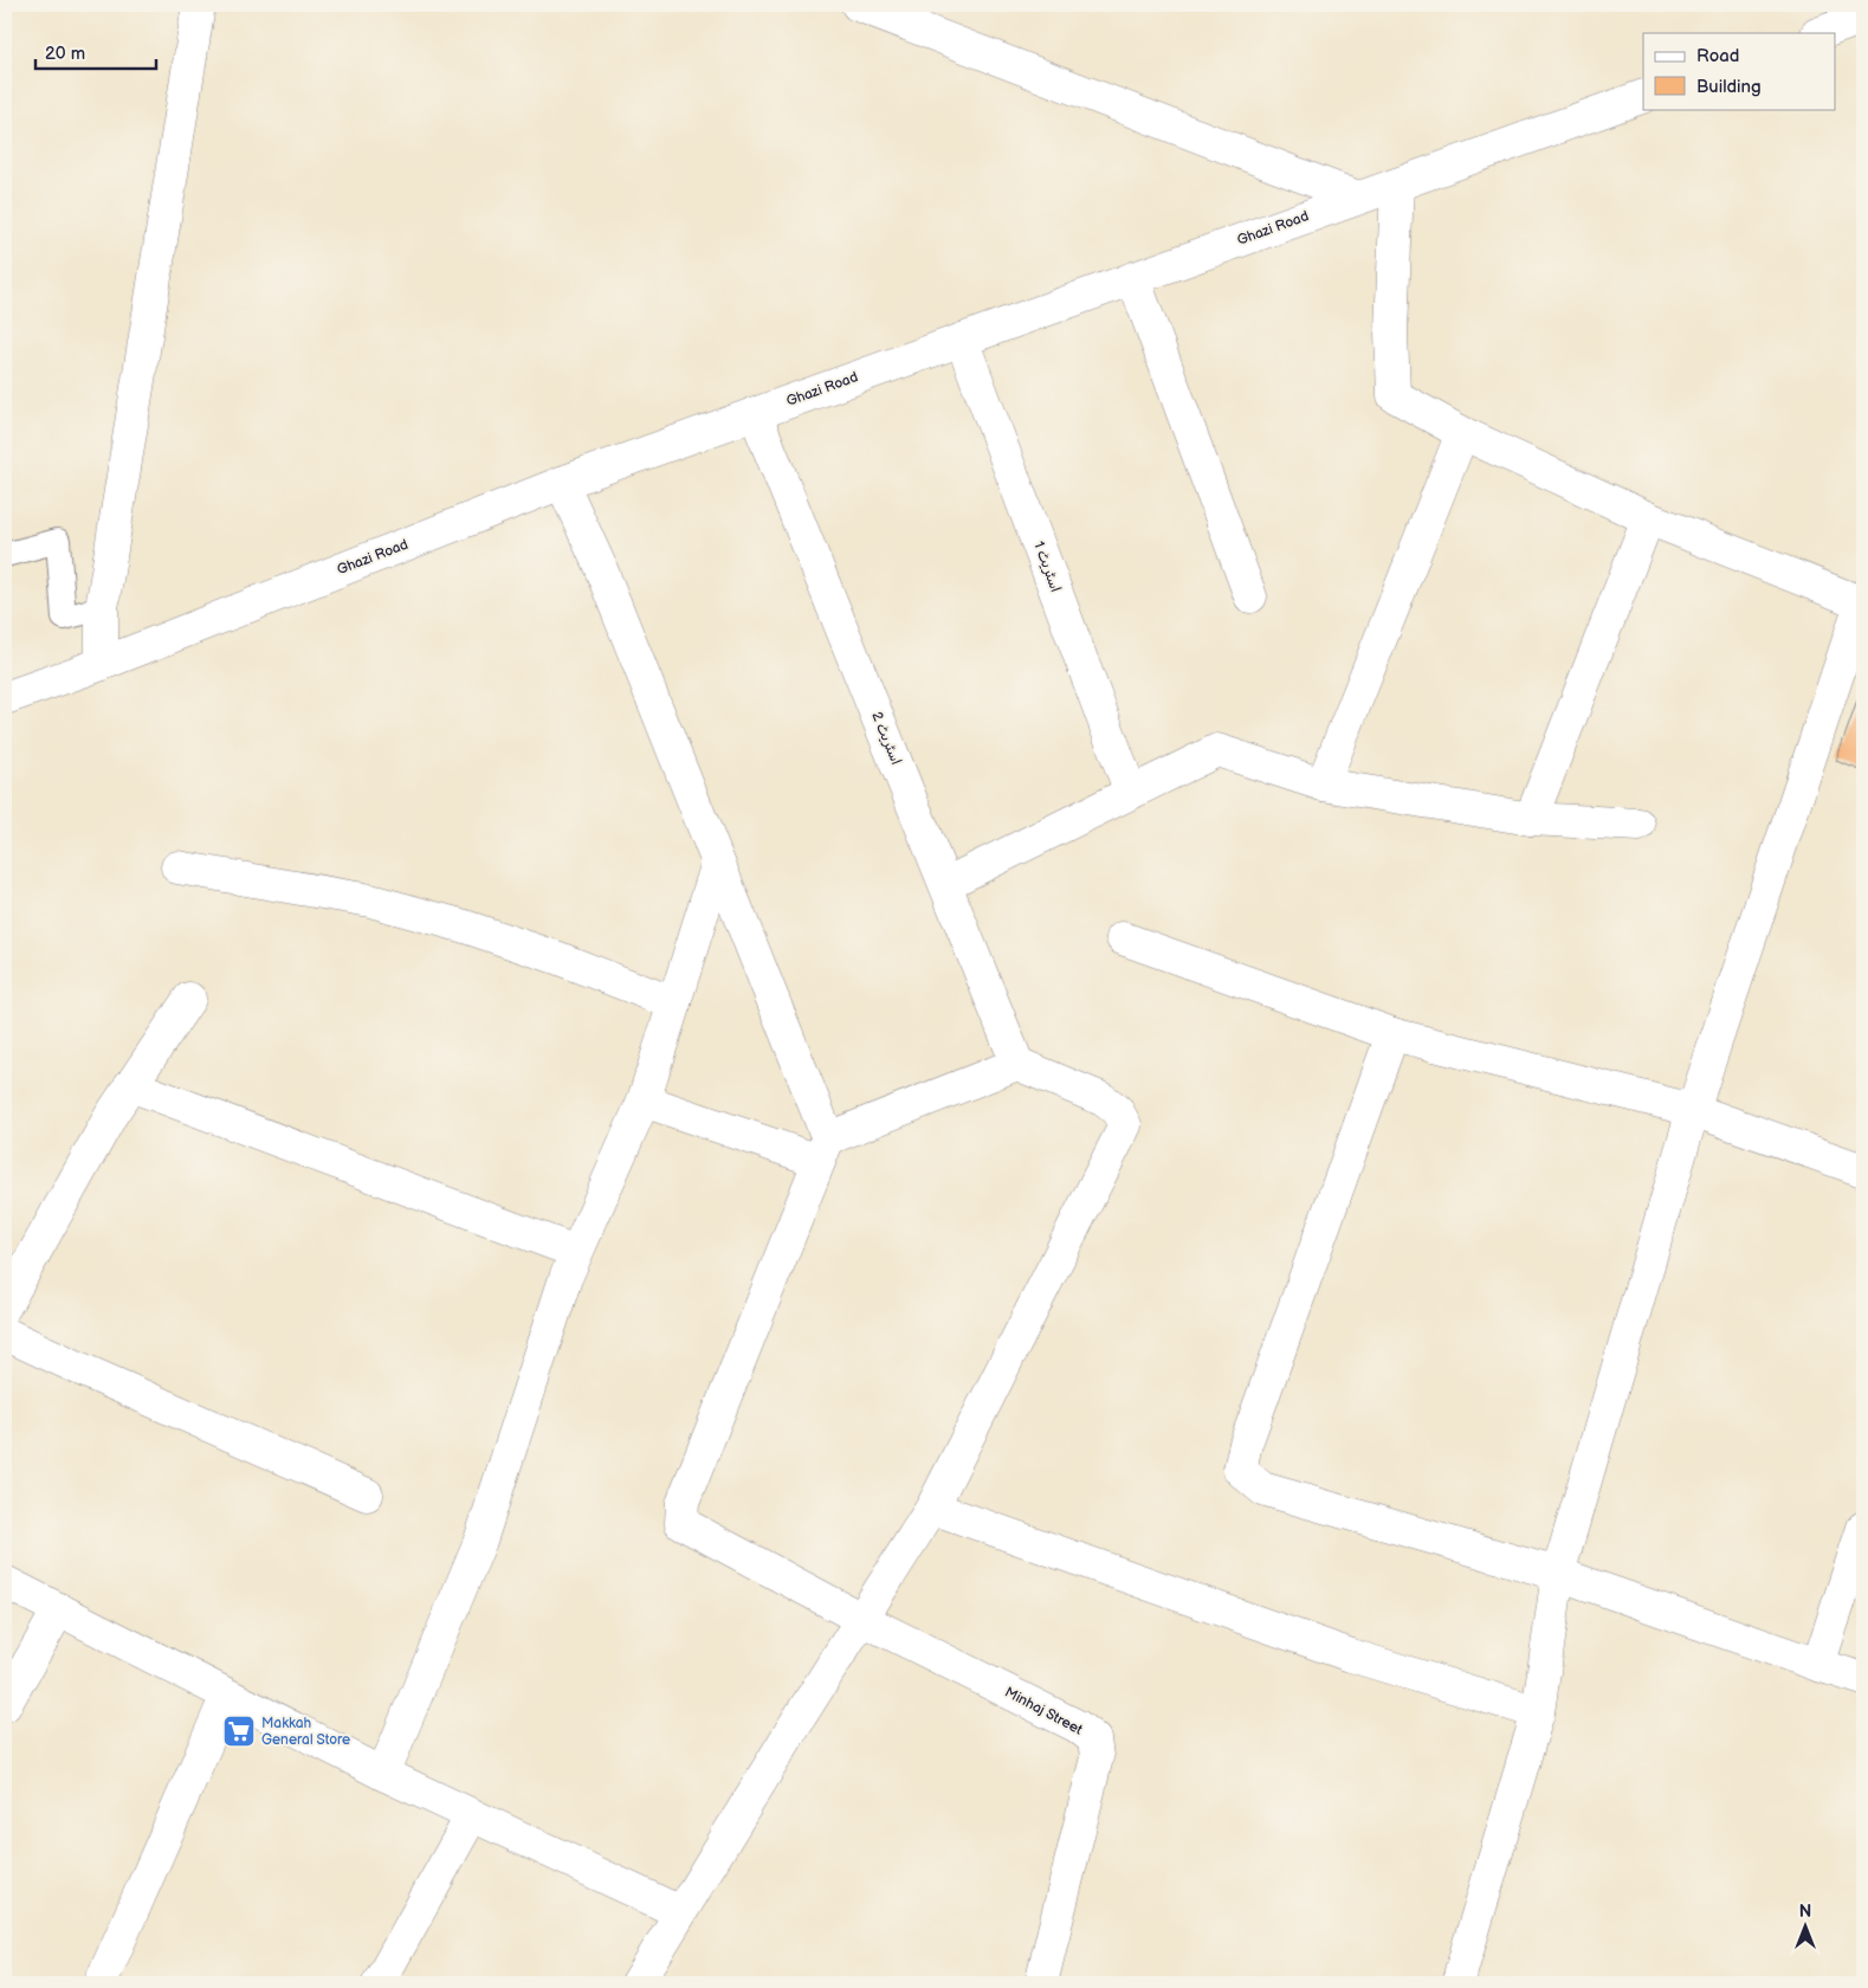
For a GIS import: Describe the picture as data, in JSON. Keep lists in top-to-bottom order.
{
  "streets": {
    "street": [
      "Ghazi Road",
      "اسٹریٹ 1",
      "اسٹریٹ 2",
      "Minhaj Street"
    ]
  },
  "crossings": [
    ["Ghazi Road", "اسٹریٹ 1"],
    ["Ghazi Road", "اسٹریٹ 2"]
  ],
  "places": {
    "supermarket": ["Makkah General Store"]
  },
  "legend": ["Road", "Building"],
  "scale_bar": "20 m",
  "north": "top"
}
